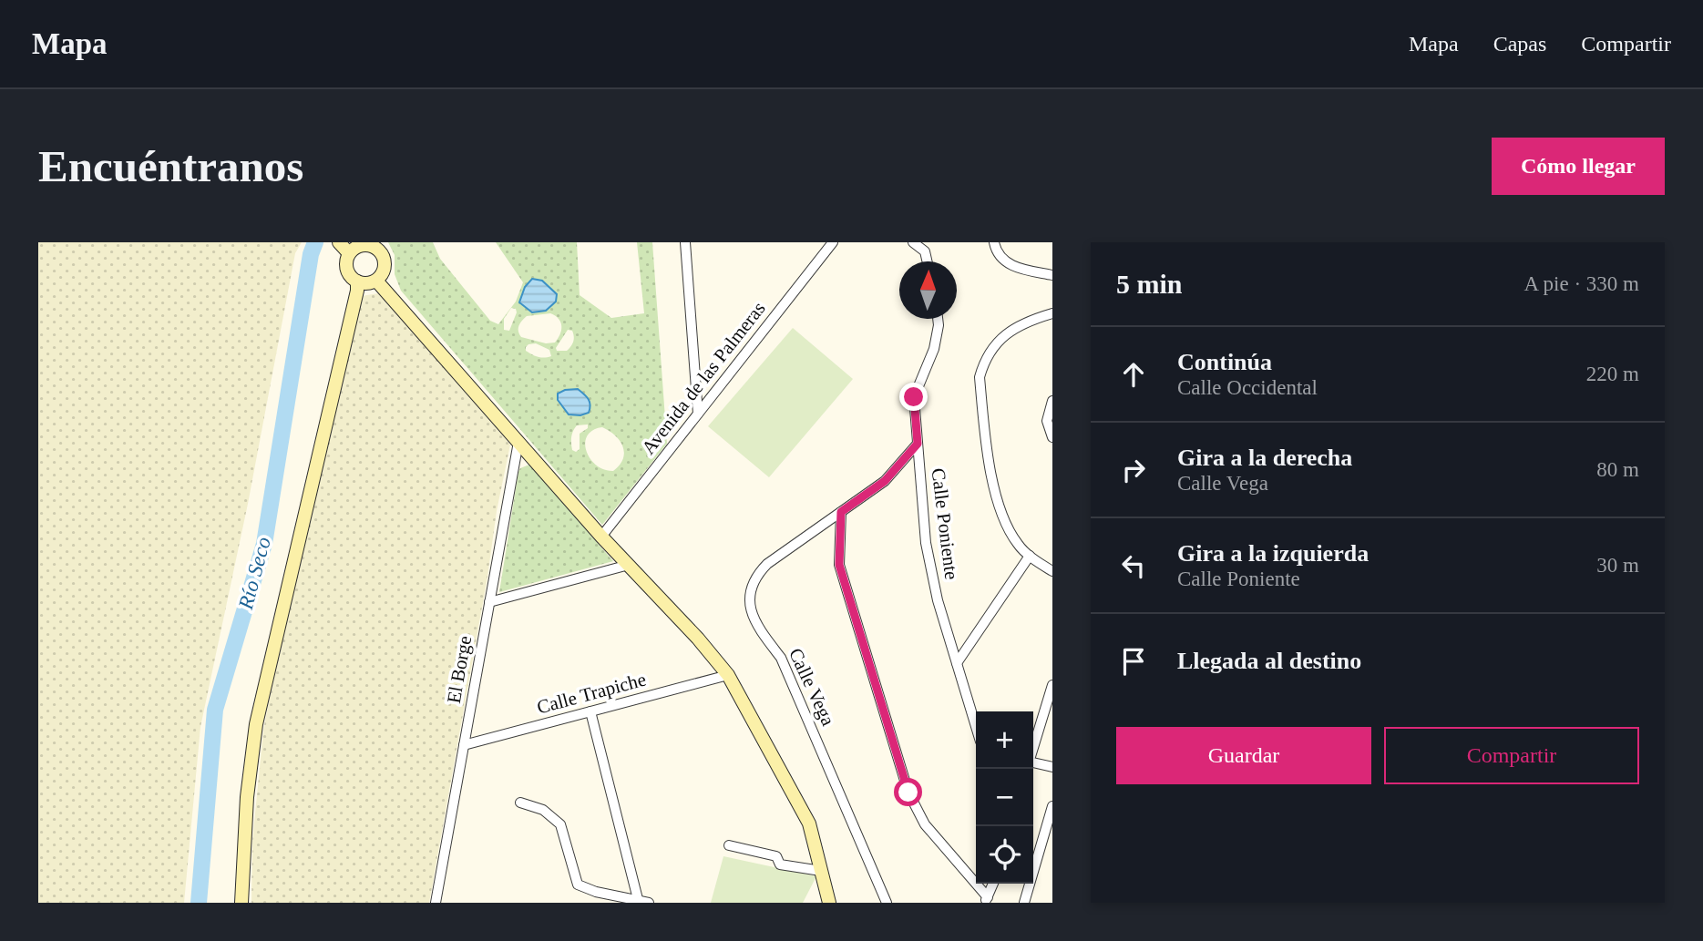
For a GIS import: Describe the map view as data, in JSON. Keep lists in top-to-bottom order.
{
  "streets": {
    "street": [
      "Avenida de las Palmeras",
      "Calle Poniente",
      "El Borge",
      "Calle Vega",
      "Calle Trapiche"
    ]
  },
  "crossings": [
    ["Calle Poniente", "Calle Vega"],
    ["El Borge", "Calle Trapiche"]
  ],
  "water": ["Río Seco"],
  "north": "top",
  "page": {
    "header": "Mapa",
    "nav": ["Mapa", "Capas", "Compartir"],
    "buttons": [
      "Cómo llegar",
      ["Guardar", "Compartir"]
    ],
    "title": "Encuéntranos",
    "heading": ["5 min", "A pie · 330 m"],
    "list": [
      ["Continúa", "Calle Occidental", "220 m"],
      ["Gira a la derecha", "Calle Vega", "80 m"],
      ["Gira a la izquierda", "Calle Poniente", "30 m"],
      "Llegada al destino"
    ],
    "map_buttons": ["+", "−"]
  }
}
